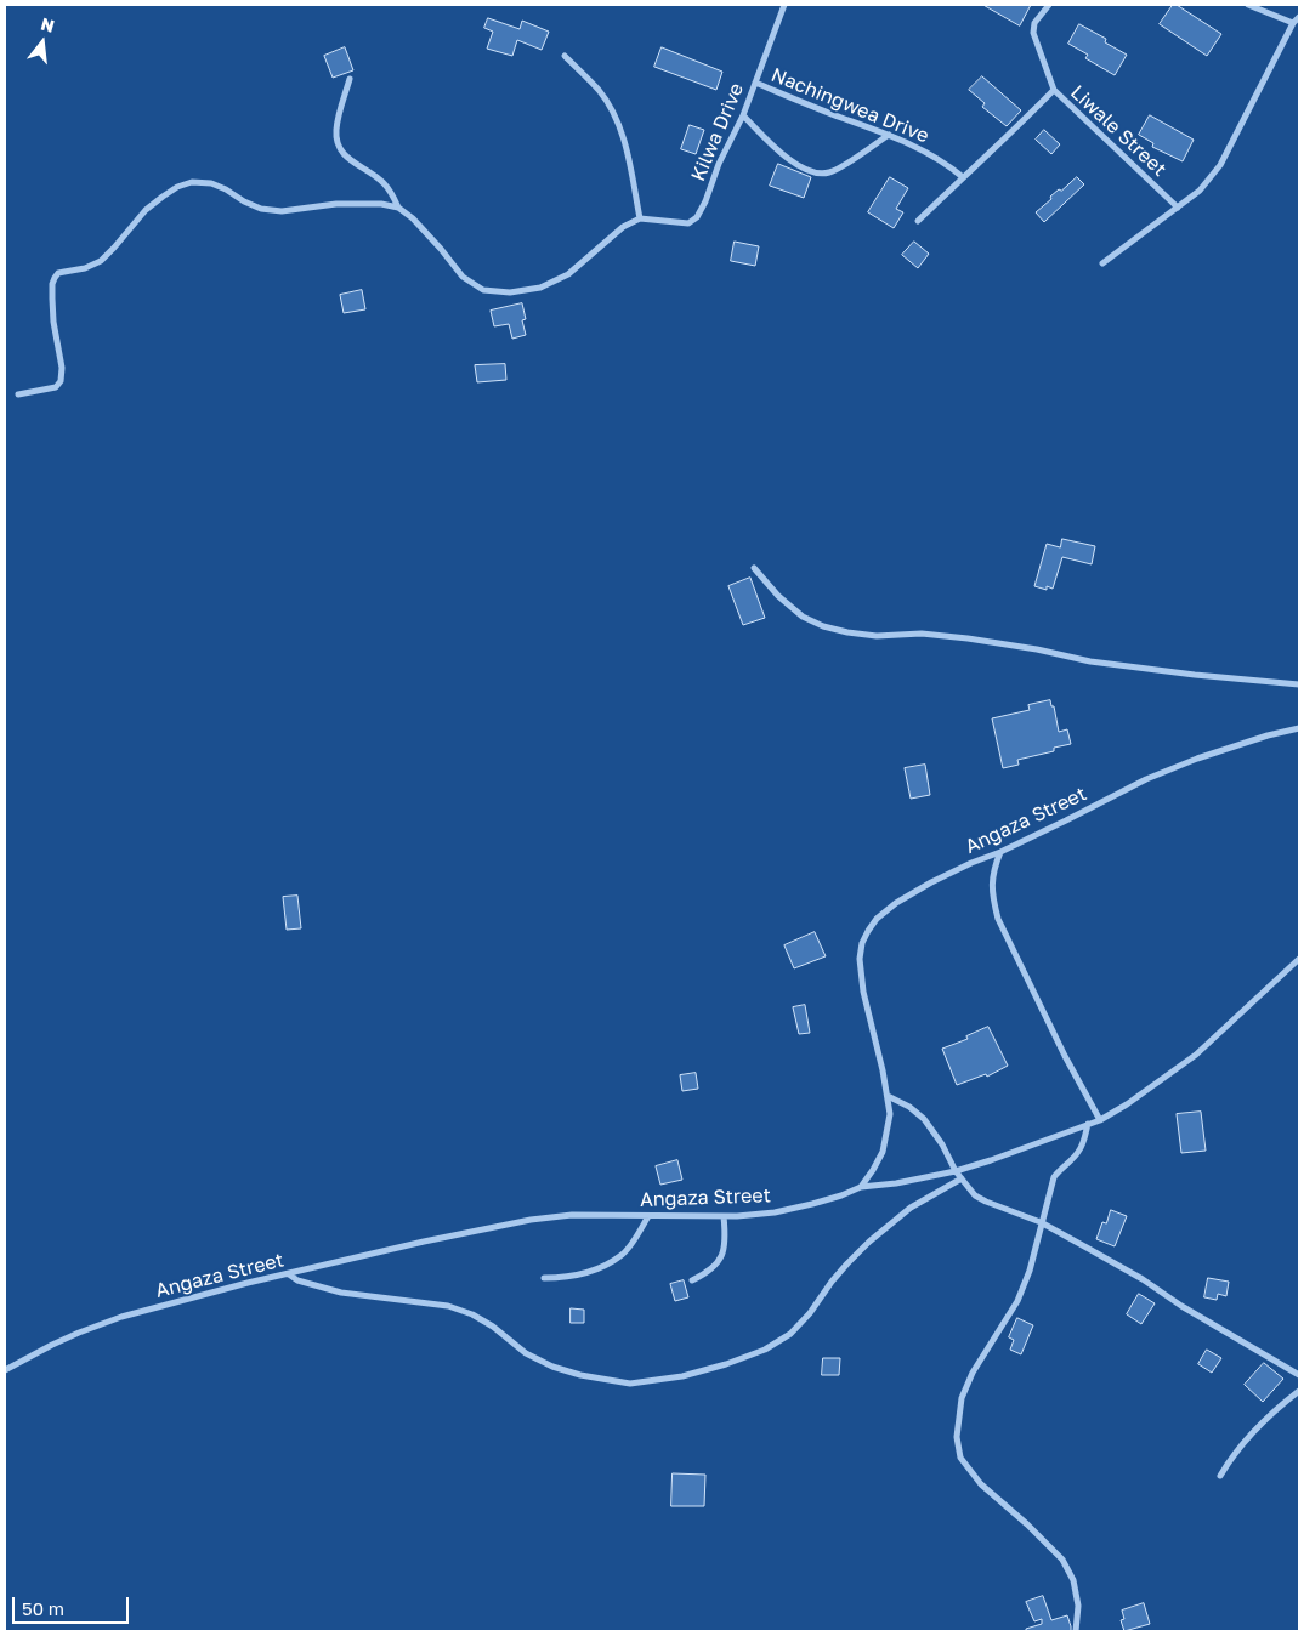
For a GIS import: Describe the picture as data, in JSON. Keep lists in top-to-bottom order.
{
  "streets": {
    "street": [
      "Nachingwea Drive",
      "Liwale Street",
      "Kilwa Drive",
      "Angaza Street"
    ]
  },
  "crossings": [
    ["Nachingwea Drive", "Kilwa Drive"]
  ],
  "scale_bar": "50 m",
  "north": "top"
}
